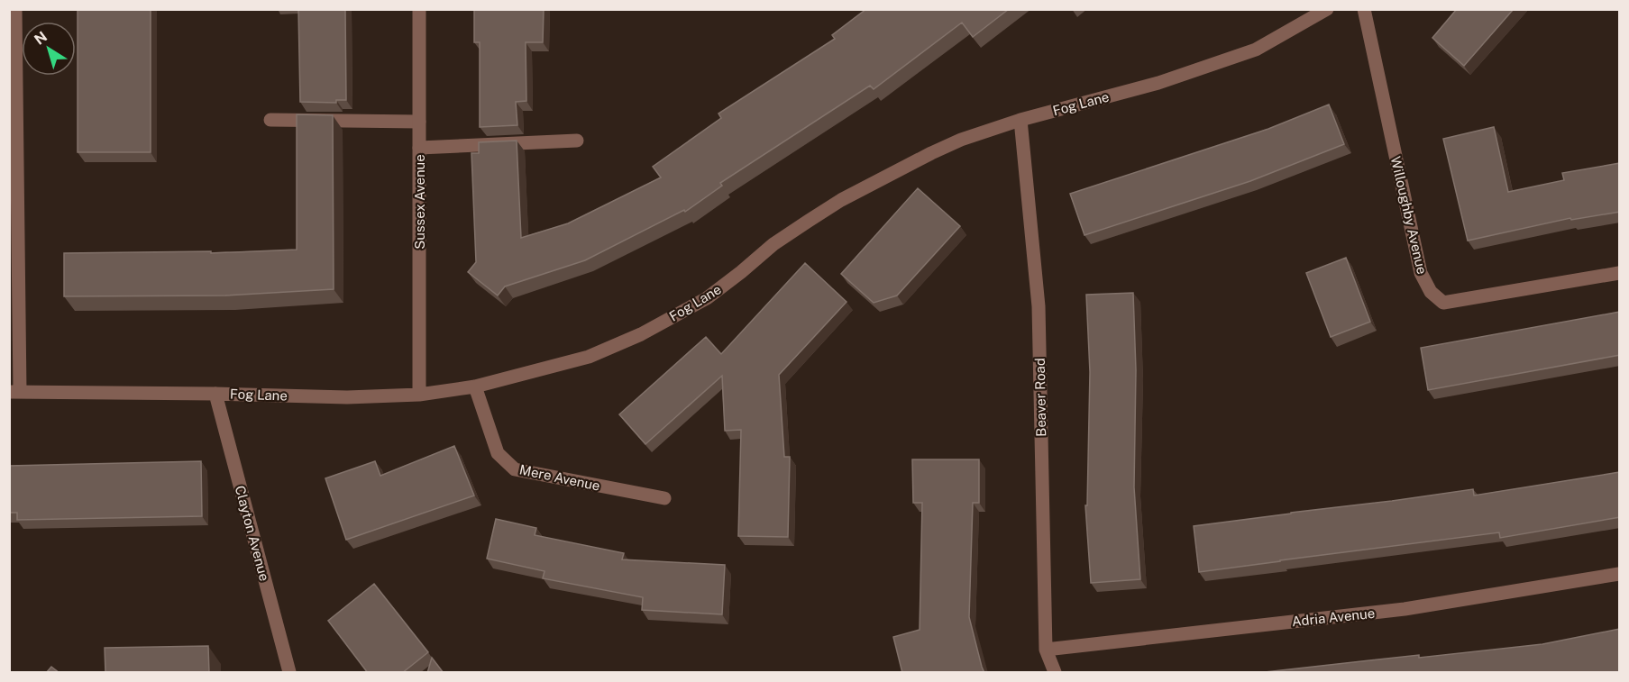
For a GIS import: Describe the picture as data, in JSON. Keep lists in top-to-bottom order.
{
  "streets": {
    "street": [
      "Fog Lane",
      "Sussex Avenue",
      "Willoughby Avenue",
      "Beaver Road",
      "Mere Avenue",
      "Clayton Avenue",
      "Adria Avenue"
    ]
  },
  "crossings": [
    ["Fog Lane", "Sussex Avenue"],
    ["Fog Lane", "Beaver Road"],
    ["Fog Lane", "Mere Avenue"],
    ["Fog Lane", "Clayton Avenue"],
    ["Beaver Road", "Adria Avenue"]
  ],
  "north": "top left"
}
